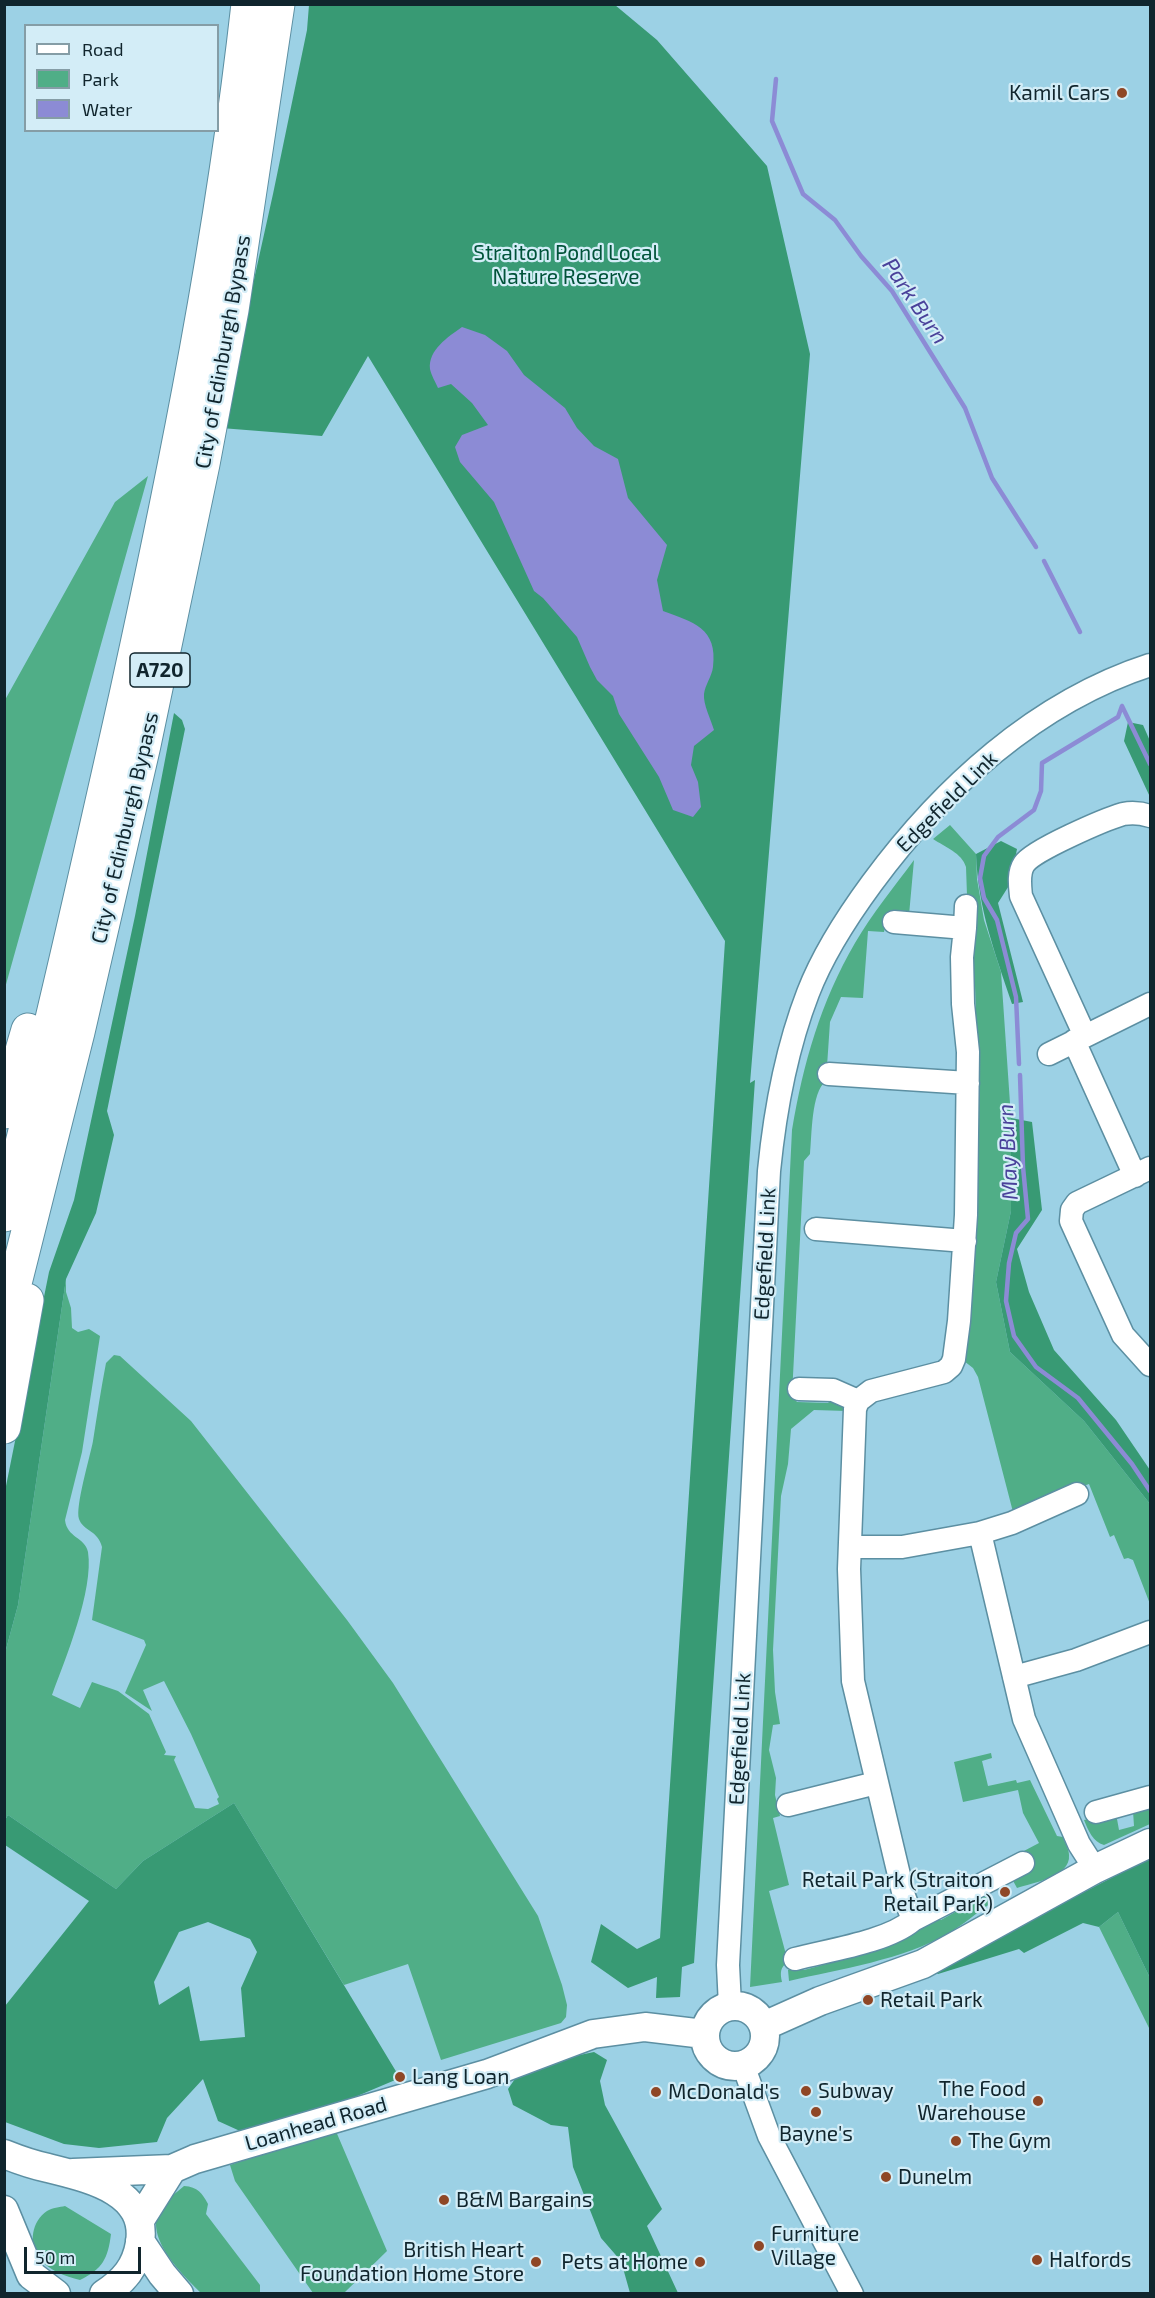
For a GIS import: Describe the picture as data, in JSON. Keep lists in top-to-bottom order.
{
  "streets": {
    "highway": ["City of Edinburgh Bypass", "A720"],
    "main road": ["Loanhead Road"],
    "street": ["Edgefield Link"]
  },
  "crossings": [
    ["Edgefield Link", "Loanhead Road"]
  ],
  "water": ["Park Burn", "May Burn"],
  "parks": ["Straiton Pond Local Nature Reserve"],
  "places": [
    "Kamil Cars",
    "Retail Park (Straiton Retail Park)",
    "Retail Park",
    "Lang Loan",
    "Subway",
    "McDonald's",
    "The Food Warehouse",
    "Bayne's",
    "The Gym",
    "Dunelm",
    "B&M Bargains",
    "Furniture Village",
    "Halfords",
    "British Heart Foundation Home Store",
    "Pets at Home"
  ],
  "legend": ["Road", "Park", "Water"],
  "scale_bar": "50 m"
}
